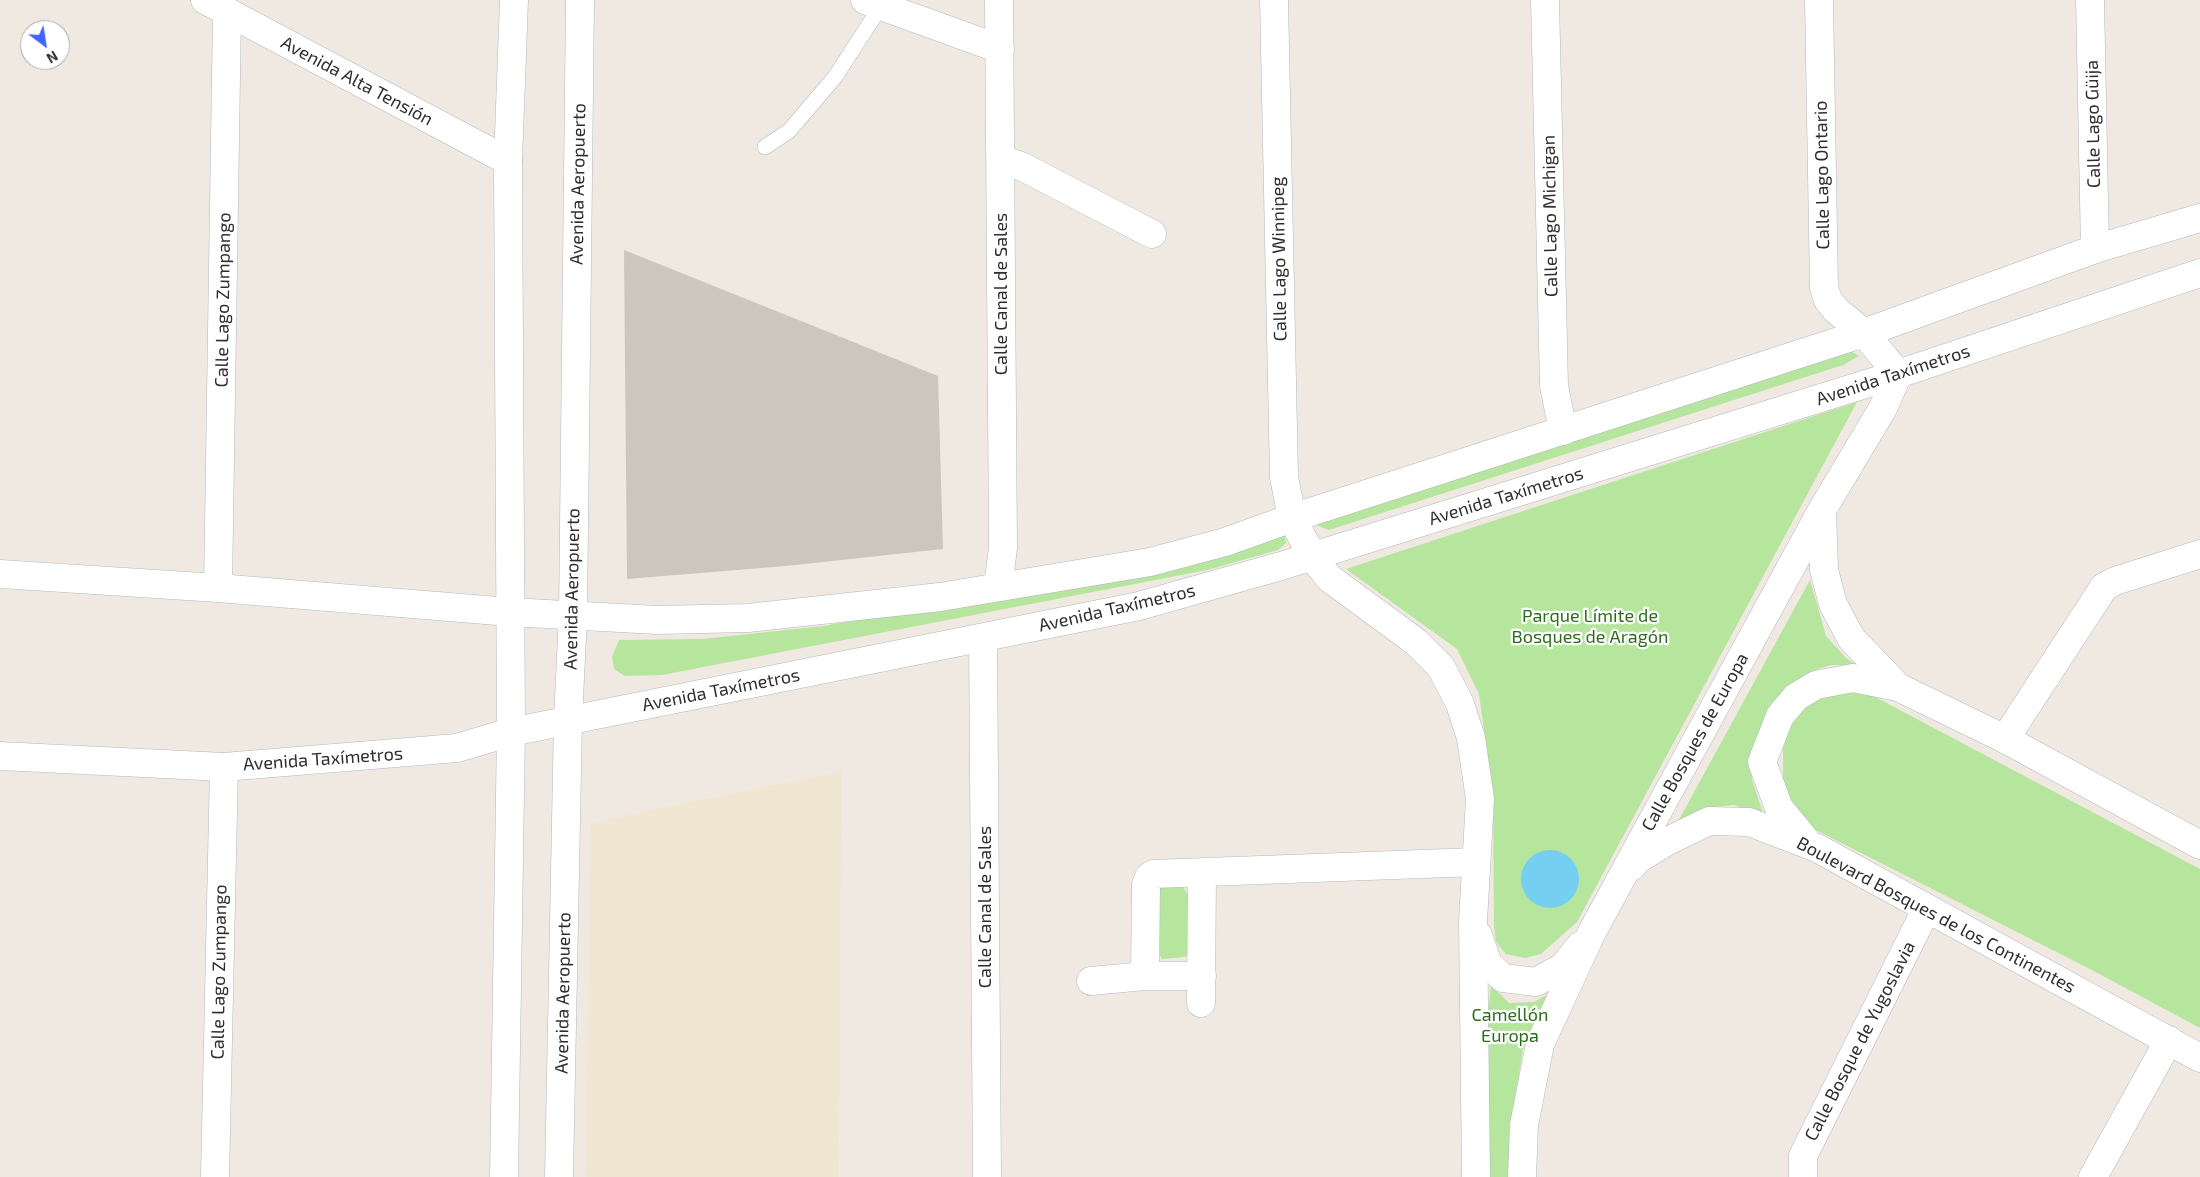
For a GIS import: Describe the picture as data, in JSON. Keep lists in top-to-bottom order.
{
  "streets": {
    "street": [
      "Avenida Alta Tensión",
      "Calle Lago Güija",
      "Calle Lago Ontario",
      "Avenida Aeropuerto",
      "Calle Lago Michigan",
      "Calle Lago Winnipeg",
      "Calle Canal de Sales",
      "Calle Lago Zumpango",
      "Avenida Taxímetros",
      "Calle Bosques de Europa",
      "Boulevard Bosques de los Continentes",
      "Calle Bosque de Yugoslavia"
    ]
  },
  "crossings": [
    ["Avenida Alta Tensión", "Calle Lago Zumpango"],
    ["Avenida Aeropuerto", "Avenida Taxímetros"],
    ["Calle Lago Winnipeg", "Avenida Taxímetros"],
    ["Calle Canal de Sales", "Avenida Taxímetros"],
    ["Calle Lago Zumpango", "Avenida Taxímetros"],
    ["Avenida Taxímetros", "Calle Bosques de Europa"],
    ["Calle Bosques de Europa", "Boulevard Bosques de los Continentes"],
    ["Boulevard Bosques de los Continentes", "Calle Bosque de Yugoslavia"]
  ],
  "parks": ["Parque Límite de Bosques de Aragón", "Camellón Europa"],
  "north": "bottom right"
}
